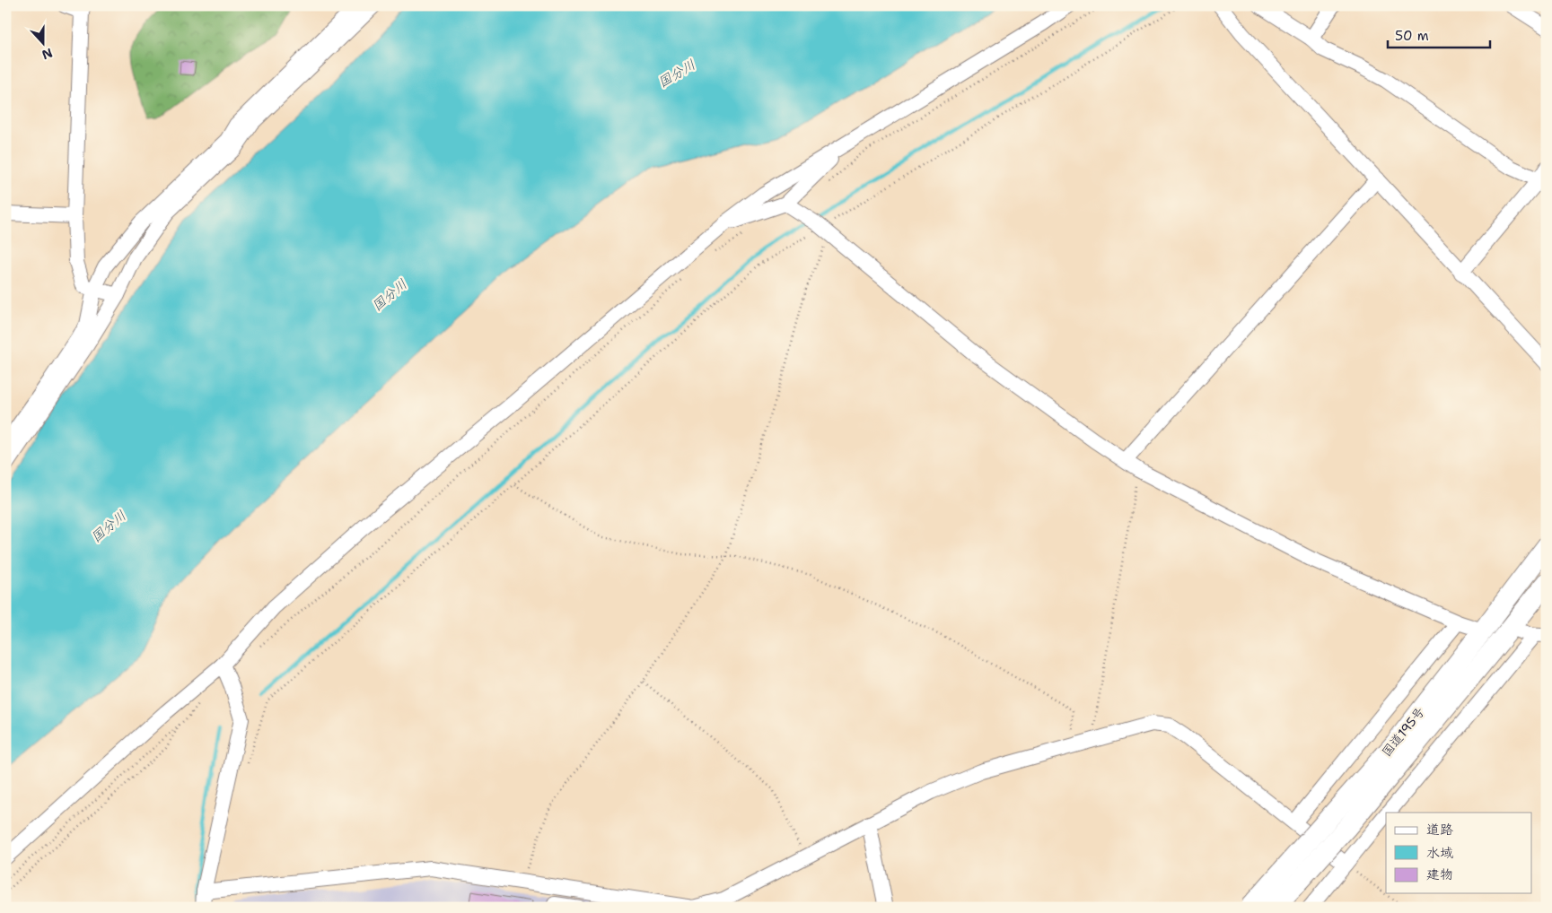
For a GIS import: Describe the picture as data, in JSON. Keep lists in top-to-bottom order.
{
  "streets": {
    "highway": ["国道195号"]
  },
  "water": ["国分川"],
  "legend": ["道路", "水域", "建物"],
  "scale_bar": "50 m",
  "north": "bottom"
}
